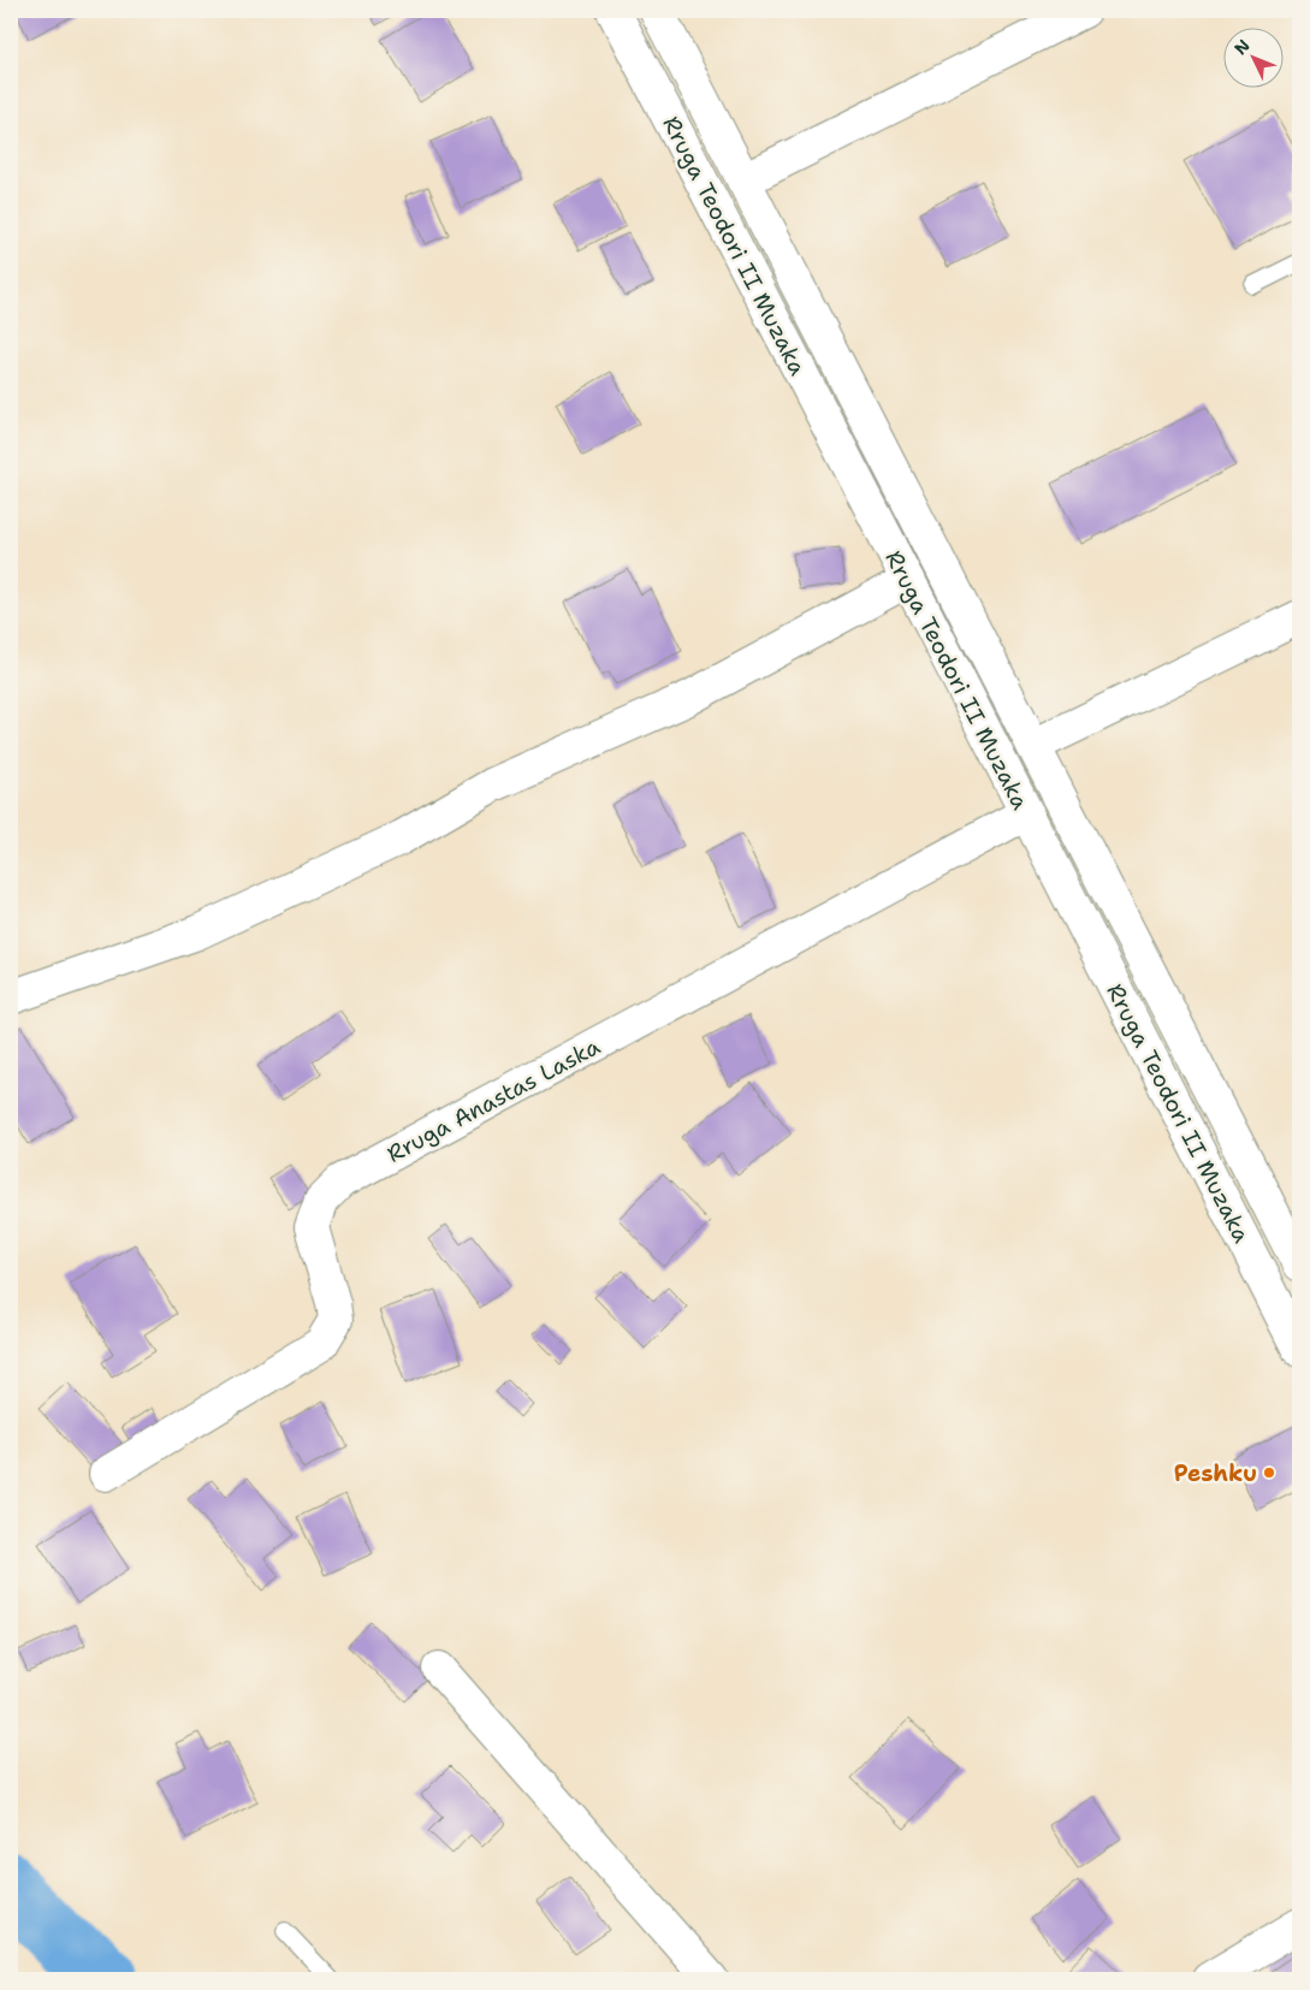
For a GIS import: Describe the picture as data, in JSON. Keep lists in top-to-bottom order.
{
  "streets": {
    "street": ["Rruga Teodori II Muzaka", "Rruga Anastas Laska"]
  },
  "crossings": [
    ["Rruga Teodori II Muzaka", "Rruga Anastas Laska"]
  ],
  "places": ["Peshku"],
  "north": "top left"
}
